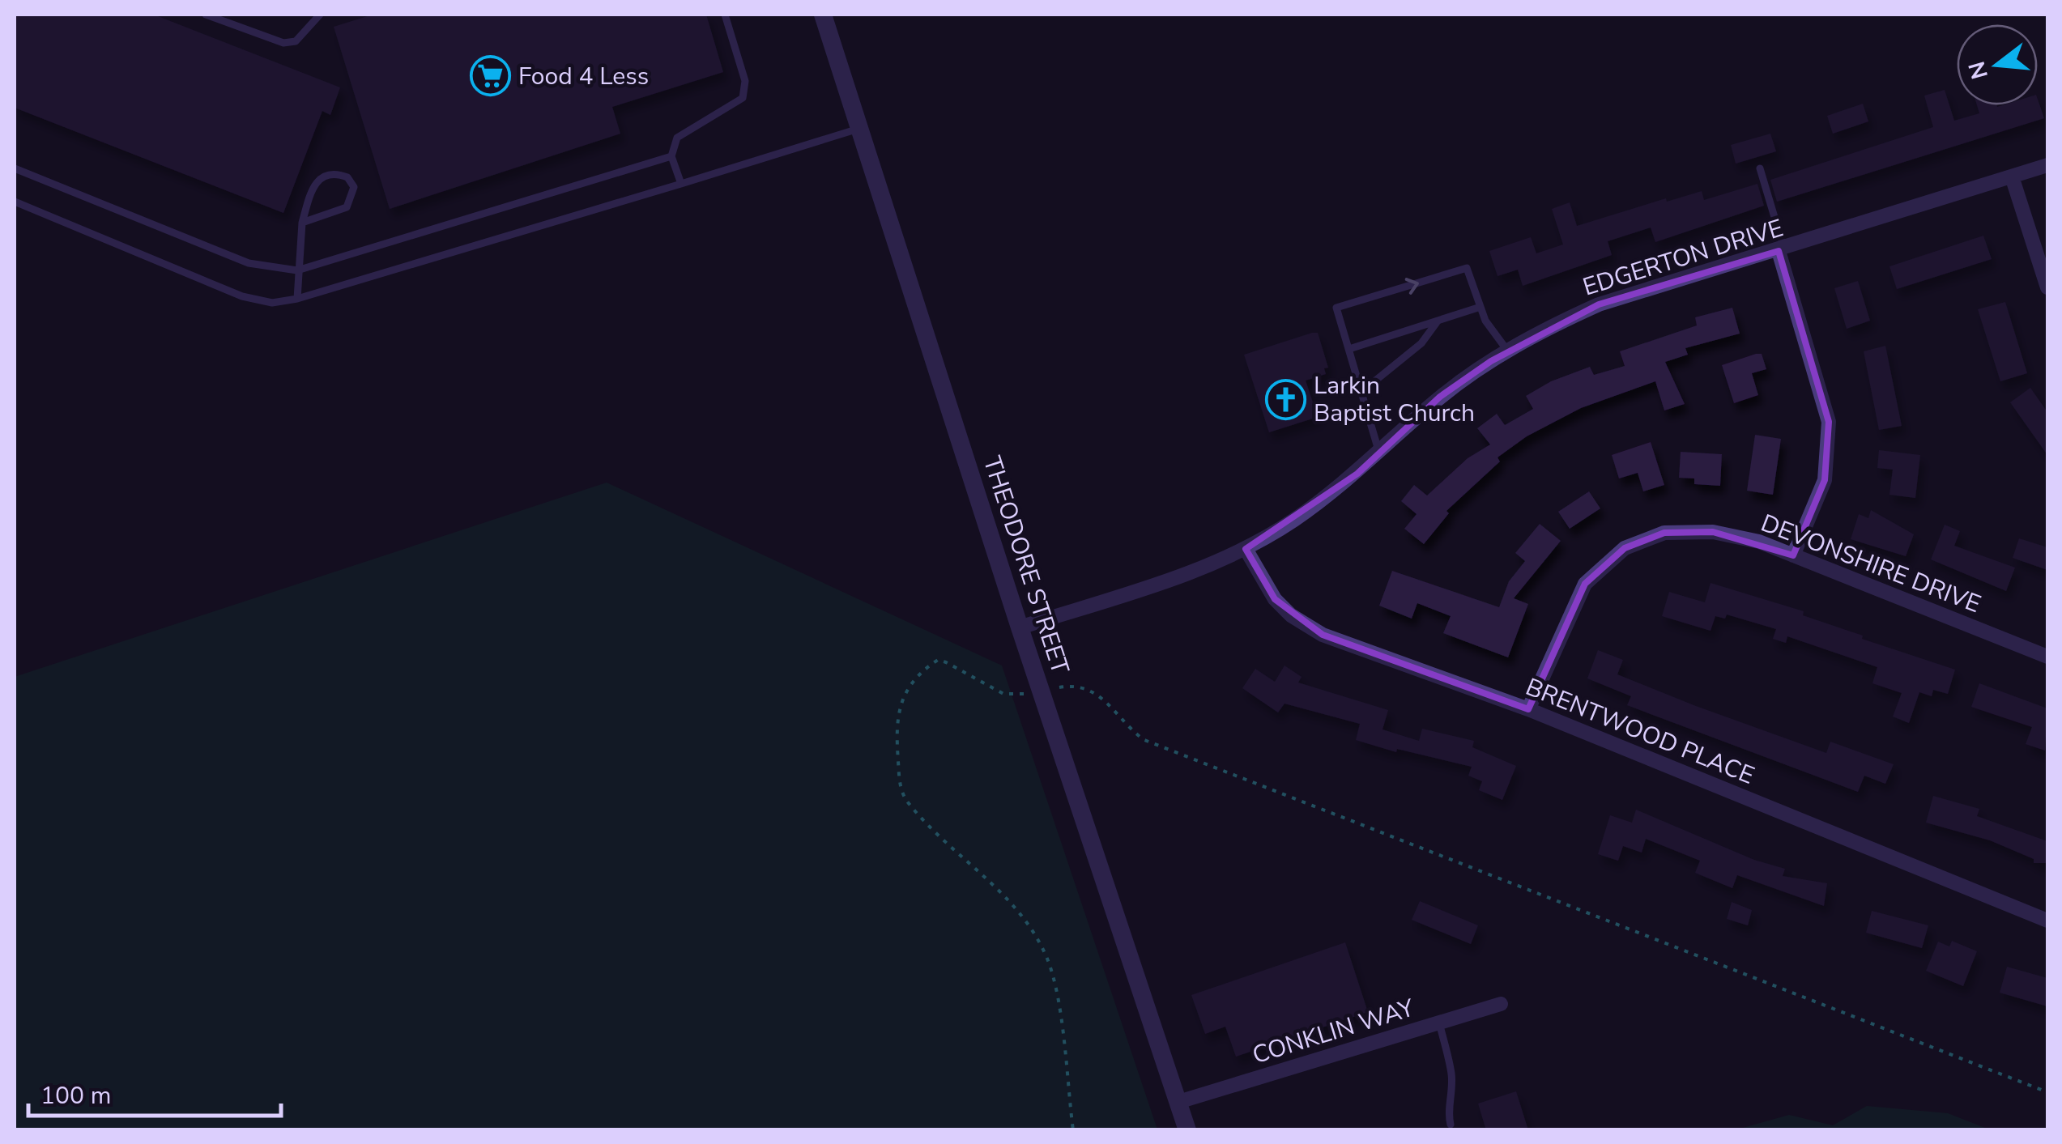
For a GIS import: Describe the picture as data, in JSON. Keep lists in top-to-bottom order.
{
  "streets": {
    "street": [
      "EDGERTON DRIVE",
      "DEVONSHIRE DRIVE",
      "THEODORE STREET",
      "BRENTWOOD PLACE",
      "CONKLIN WAY"
    ]
  },
  "crossings": [
    ["EDGERTON DRIVE", "THEODORE STREET"],
    ["EDGERTON DRIVE", "BRENTWOOD PLACE"],
    ["DEVONSHIRE DRIVE", "BRENTWOOD PLACE"],
    ["THEODORE STREET", "CONKLIN WAY"]
  ],
  "places": {
    "supermarket": ["Food 4 Less"],
    "church": ["Larkin Baptist Church"]
  },
  "scale_bar": "100 m",
  "north": "left"
}
